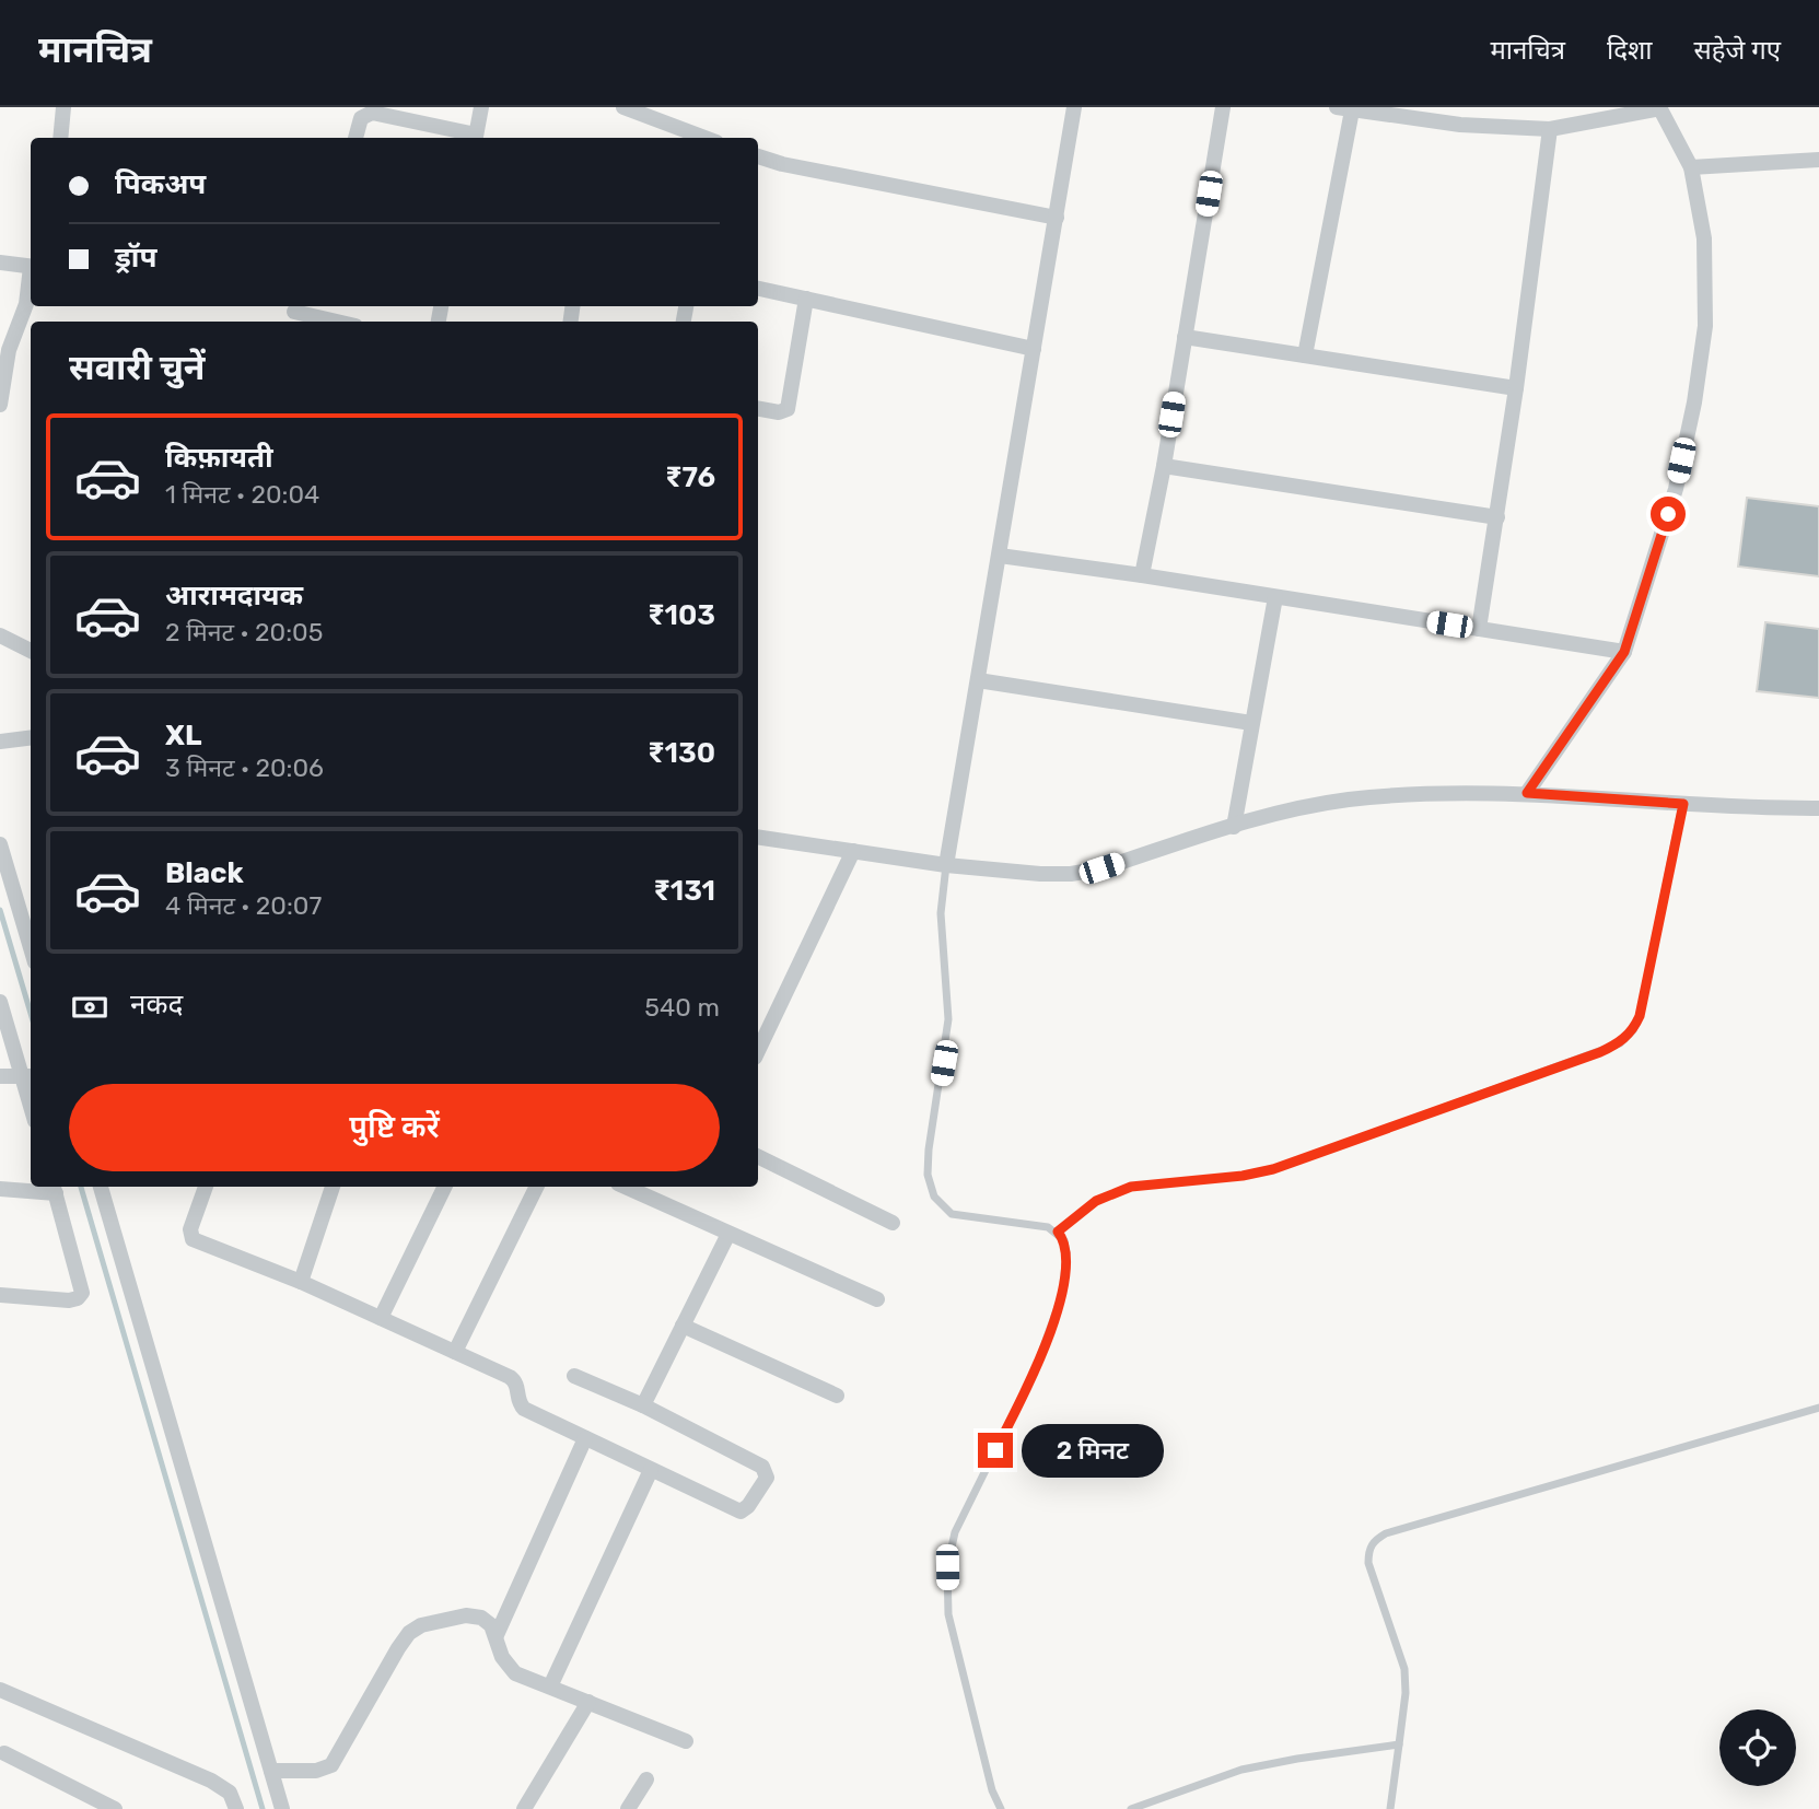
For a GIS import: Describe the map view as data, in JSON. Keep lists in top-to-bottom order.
{
  "page": {
    "header": "मानचित्र",
    "nav": ["मानचित्र", "दिशा", "सहेजे गए"],
    "banner": ["पिकअप", "ड्रॉप"],
    "heading": "सवारी चुनें",
    "list": [
      {
        "name": "किफ़ायती",
        "note": "1 मिनट · 20:04",
        "value": "₹76"
      },
      {
        "name": "आरामदायक",
        "note": "2 मिनट · 20:05",
        "value": "₹103"
      },
      {
        "name": "XL",
        "note": "3 मिनट · 20:06",
        "value": "₹130"
      },
      {
        "name": "Black",
        "note": "4 मिनट · 20:07",
        "value": "₹131"
      }
    ],
    "pay": ["नकद", "540 m"],
    "buttons": "पुष्टि करें",
    "bubble": "2 मिनट"
  }
}
